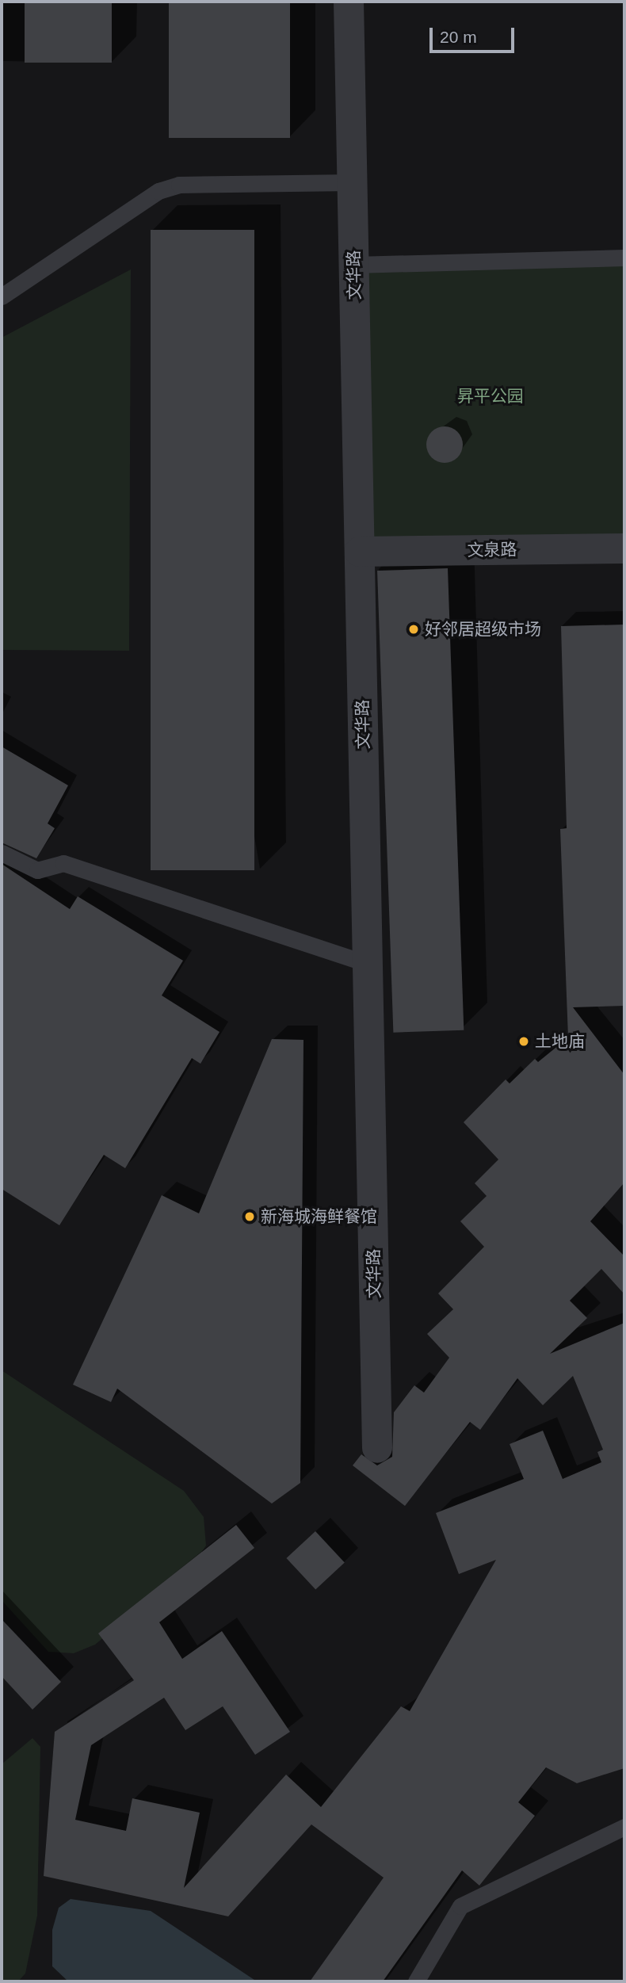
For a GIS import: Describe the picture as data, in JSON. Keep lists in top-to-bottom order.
{
  "streets": {
    "street": ["文华路", "文泉路"]
  },
  "crossings": [
    ["文华路", "文泉路"]
  ],
  "parks": ["昇平公园"],
  "places": ["好邻居超级市场", "土地庙", "新海城海鲜餐馆"],
  "scale_bar": "20 m"
}
